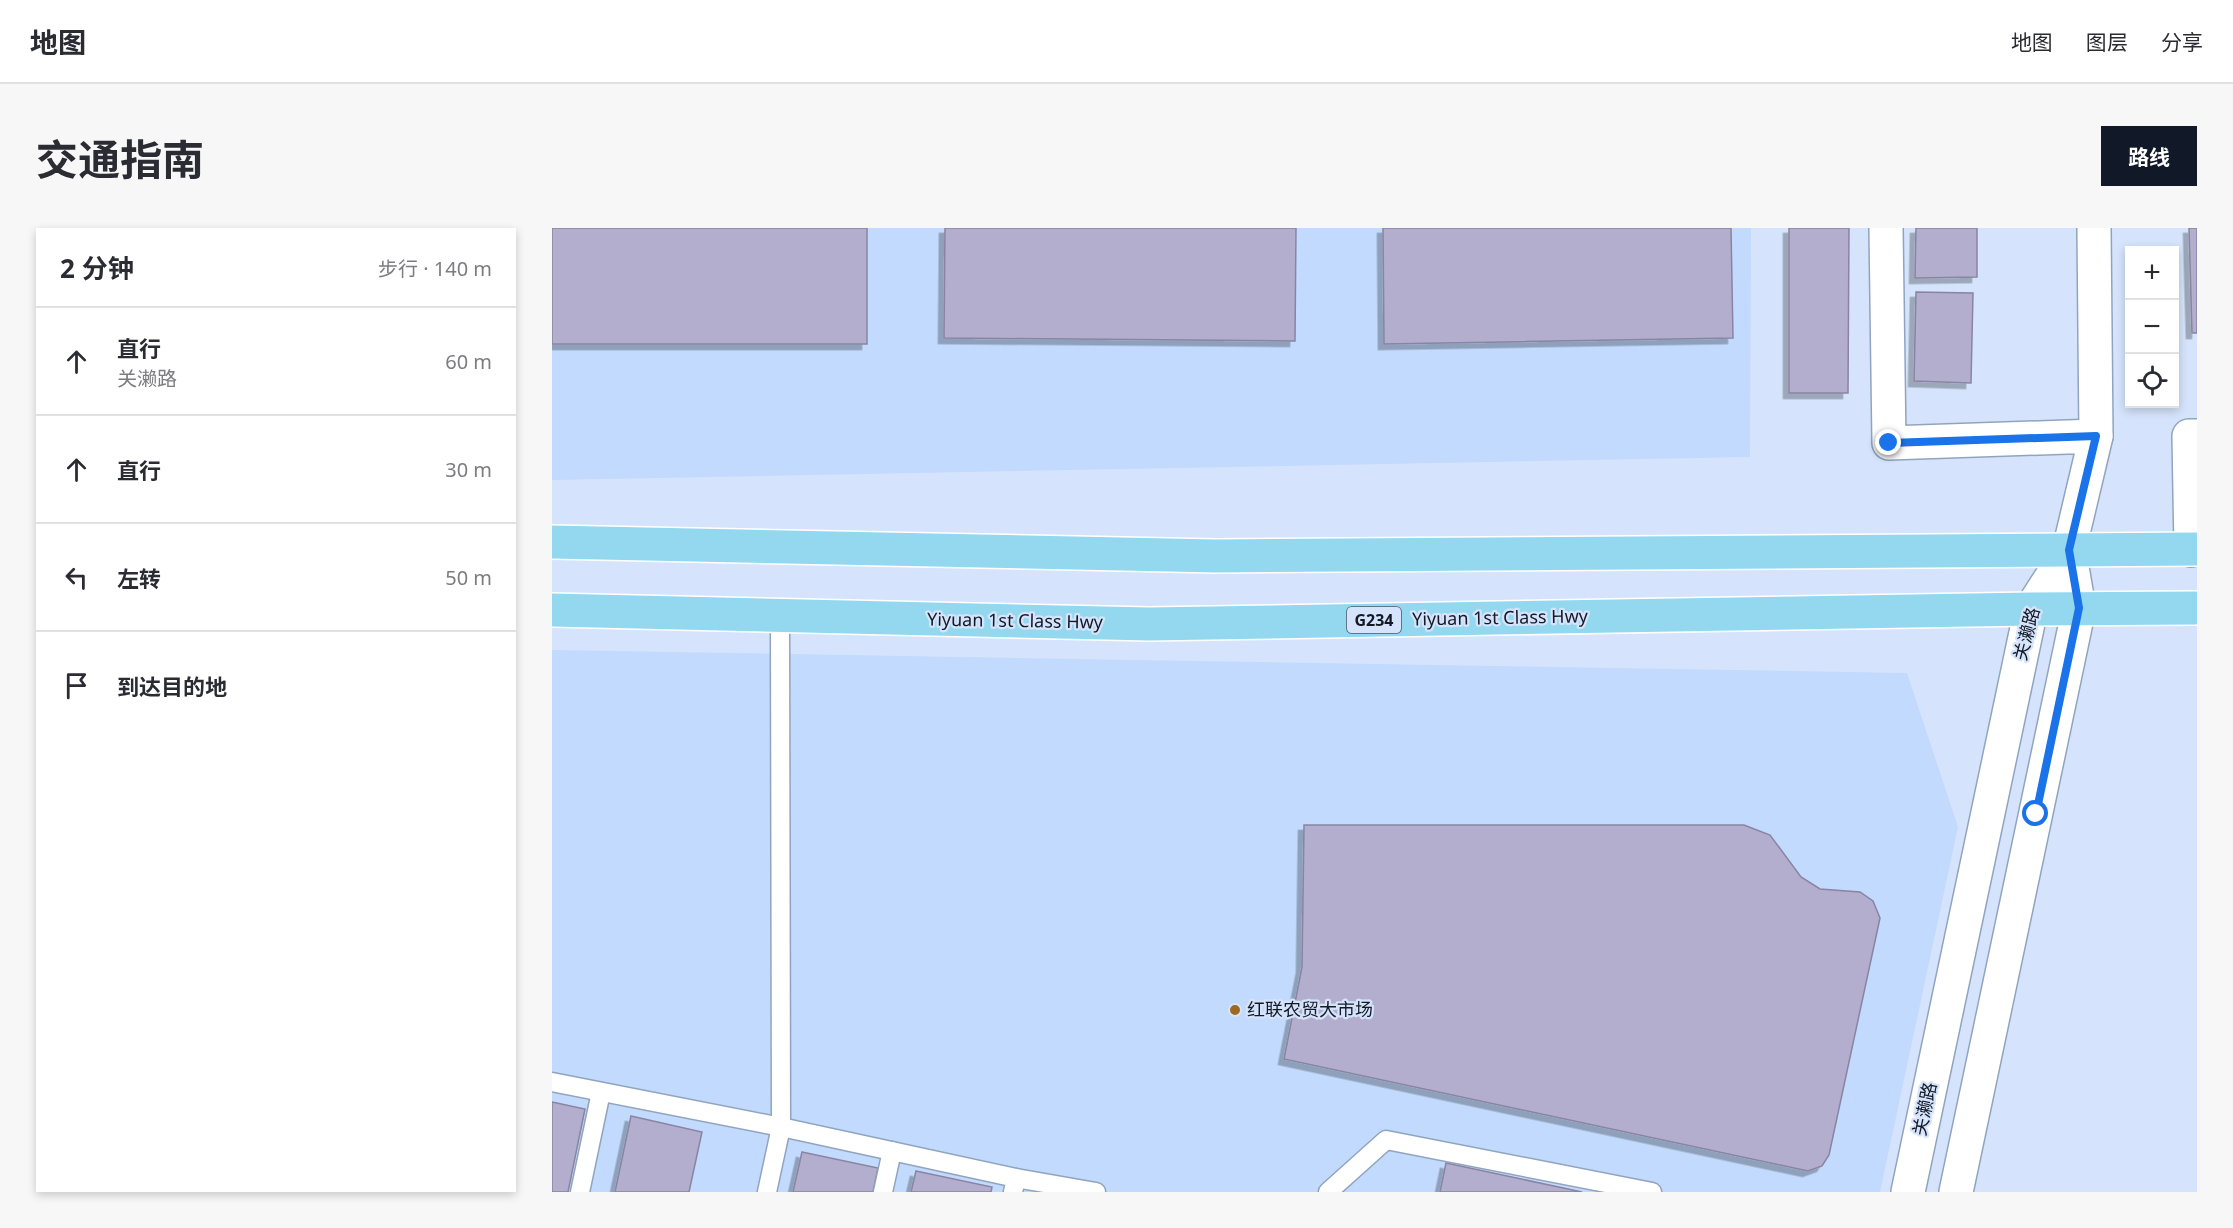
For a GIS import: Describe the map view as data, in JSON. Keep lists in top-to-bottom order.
{
  "streets": {
    "highway": ["Yiyuan 1st Class Hwy", "G234"],
    "street": ["关濑路"]
  },
  "crossings": [
    ["Yiyuan 1st Class Hwy", "关濑路"]
  ],
  "places": ["红联农贸大市场"],
  "page": {
    "header": "地图",
    "nav": ["地图", "图层", "分享"],
    "title": "交通指南",
    "buttons": "路线",
    "heading": ["2 分钟", "步行 · 140 m"],
    "map_buttons": ["+", "−"],
    "list": [
      ["直行", "关濑路", "60 m"],
      ["直行", "30 m"],
      ["左转", "50 m"],
      "到达目的地"
    ]
  }
}
